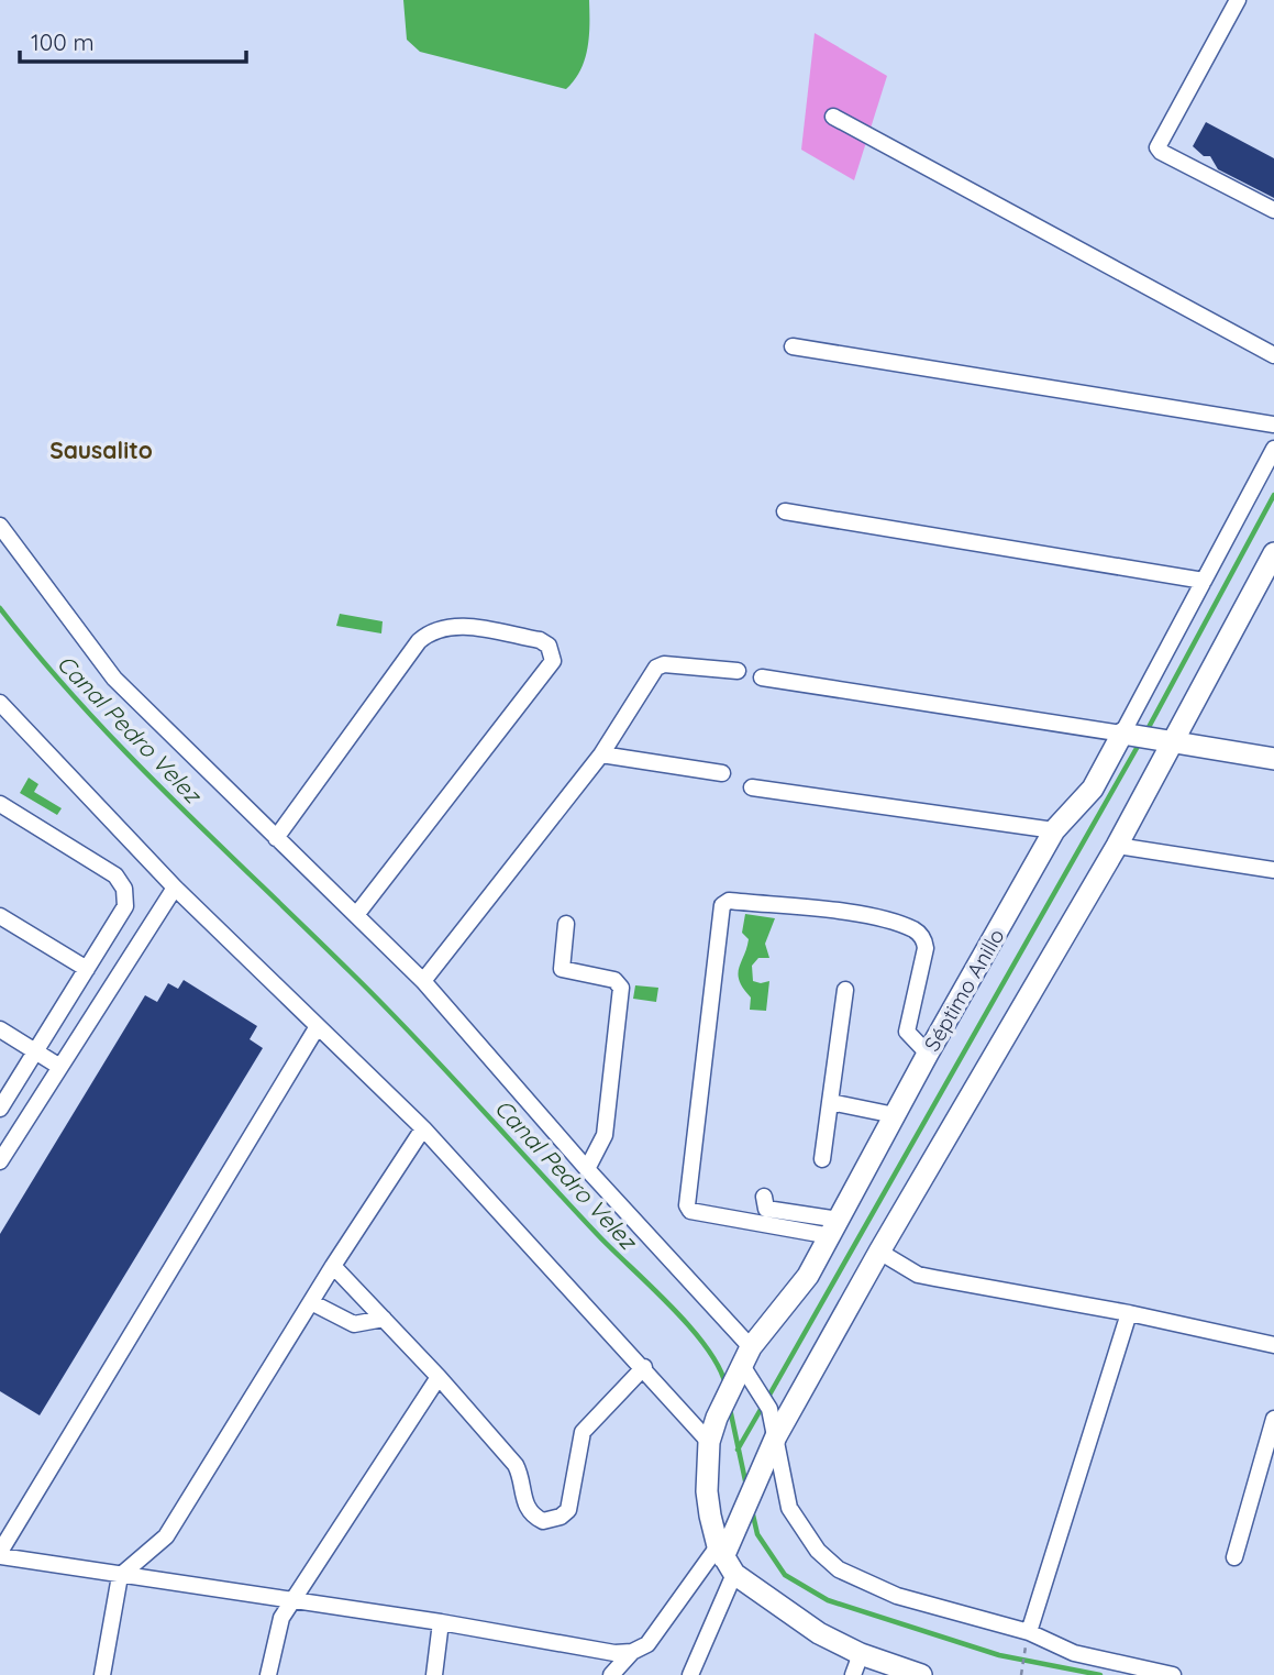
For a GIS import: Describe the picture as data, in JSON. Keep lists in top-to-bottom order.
{
  "streets": {
    "street": ["Séptimo Anillo"]
  },
  "districts": ["Sausalito"],
  "water": ["Canal Pedro Velez"],
  "scale_bar": "100 m"
}
